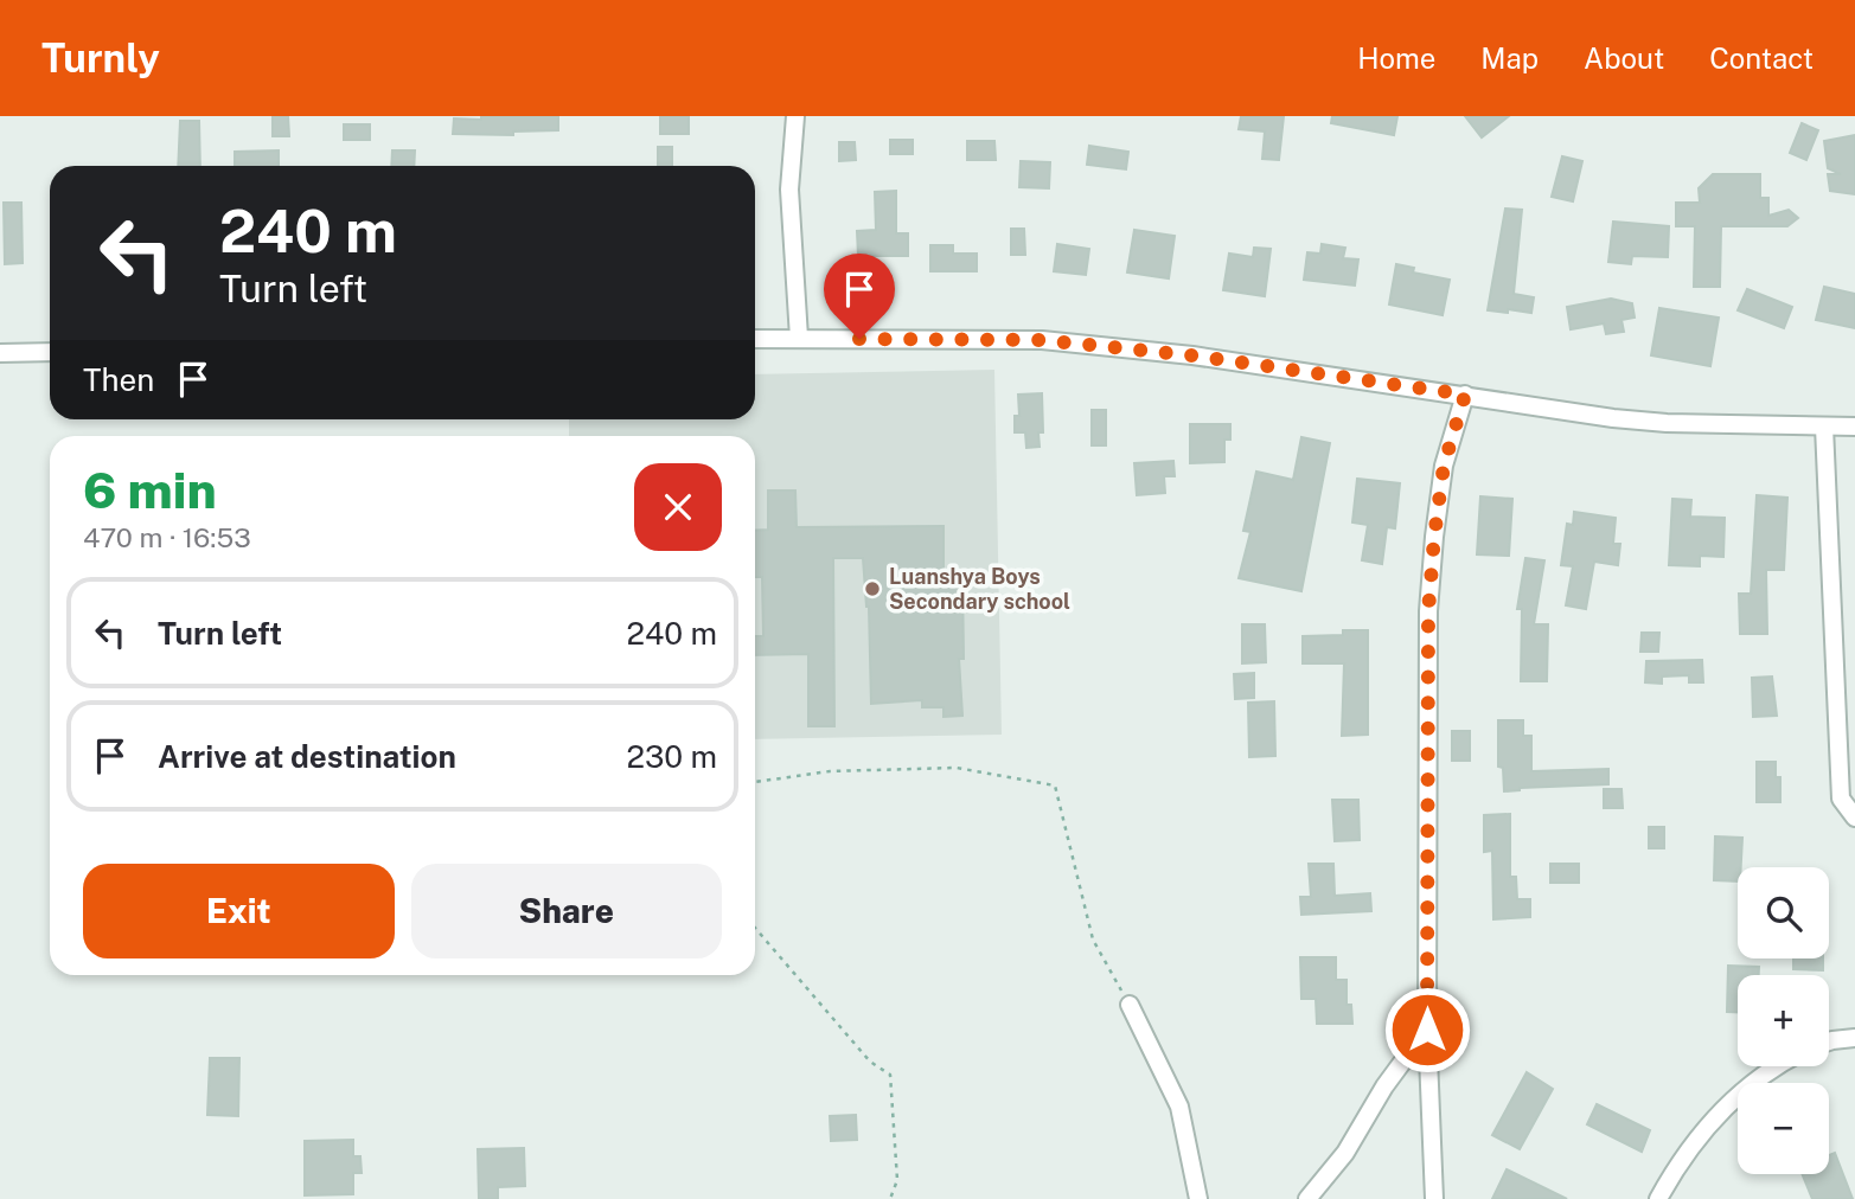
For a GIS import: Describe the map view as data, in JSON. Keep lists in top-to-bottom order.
{
  "places": ["Luanshya Boys Secondary school"],
  "page": {
    "header": "Turnly",
    "nav": [
      "Home",
      "Map",
      "About",
      "Contact"
    ],
    "turn": ["240 m", "Turn left"],
    "then": "Then",
    "heading": ["6 min", "470 m · 16:53"],
    "list": [
      {
        "name": "Turn left",
        "value": "240 m"
      },
      {
        "name": "Arrive at destination",
        "value": "230 m"
      }
    ],
    "buttons": ["Exit", "Share"],
    "map_buttons": ["+", "−"]
  }
}
